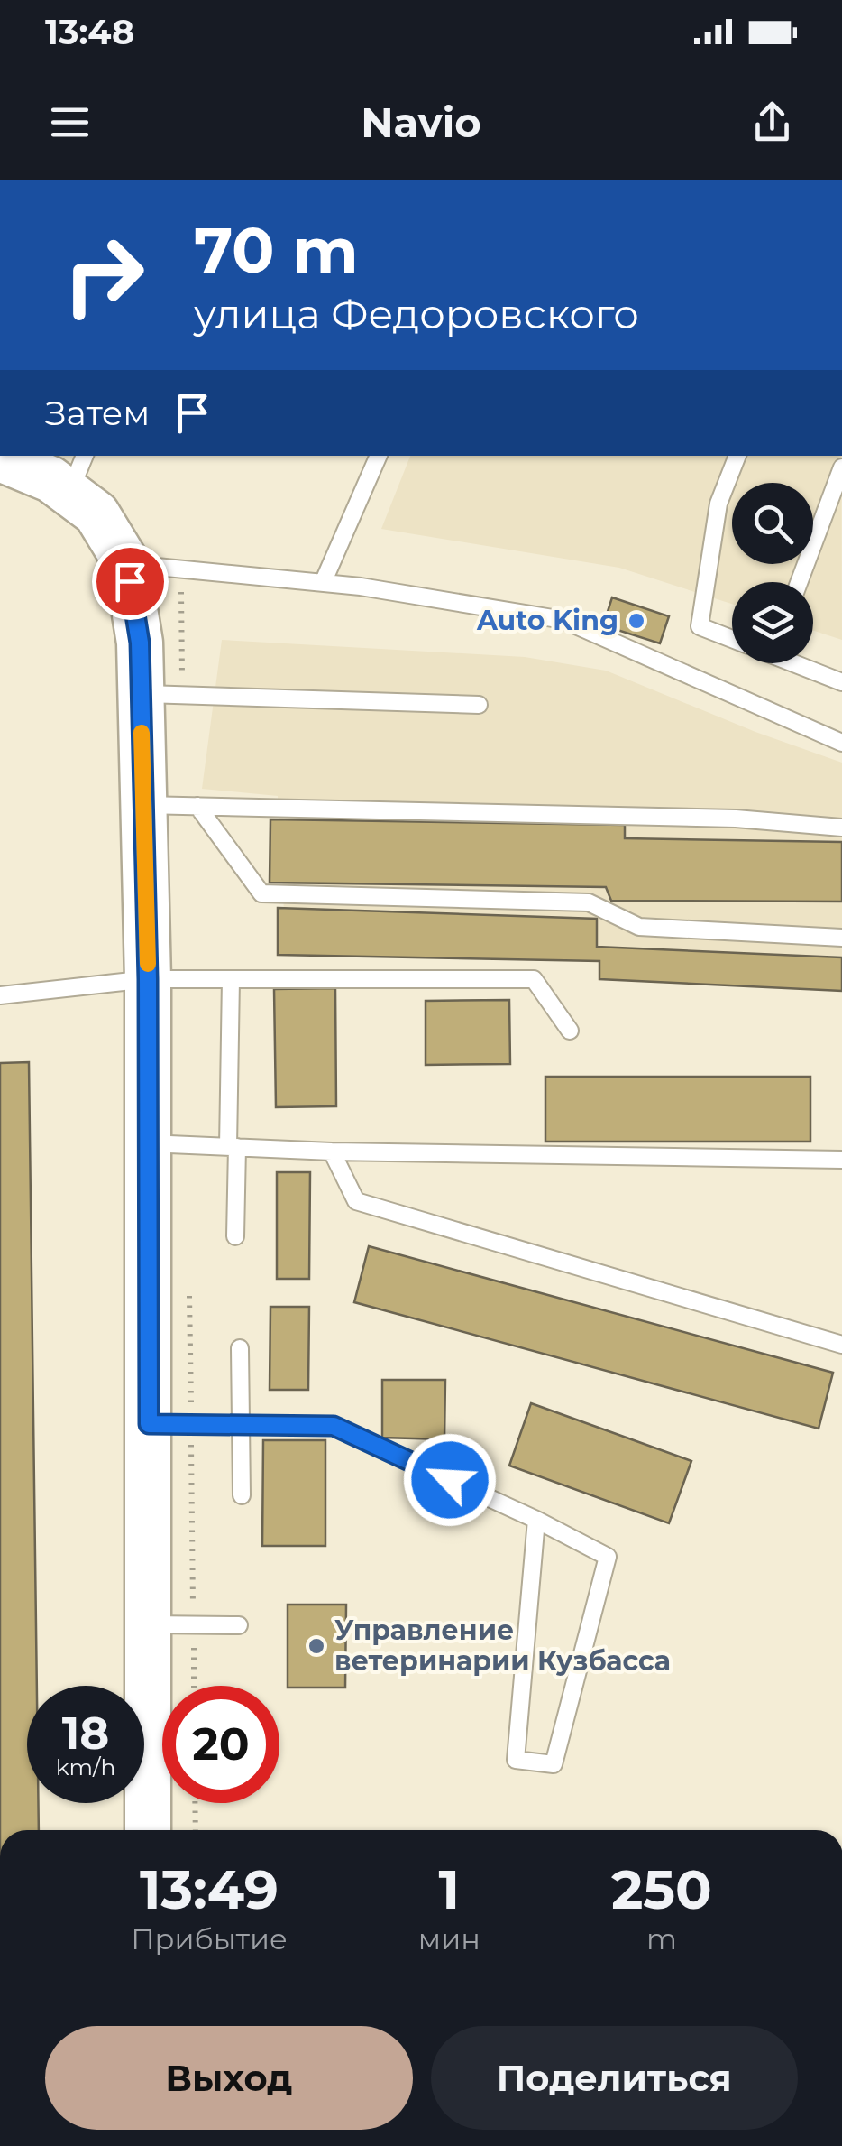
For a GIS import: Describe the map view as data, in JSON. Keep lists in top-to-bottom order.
{
  "places": ["Auto King", "Управление ветеринарии Кузбасса"],
  "page": {
    "status": "13:48",
    "header": "Navio",
    "turn": ["70 m", "улица Федоровского"],
    "then": "Затем",
    "speed": "18 km/h",
    "limit": "20",
    "eta": [
      "13:49",
      "Прибытие",
      "1",
      "мин",
      "250",
      "m"
    ],
    "buttons": ["Выход", "Поделиться"]
  }
}
